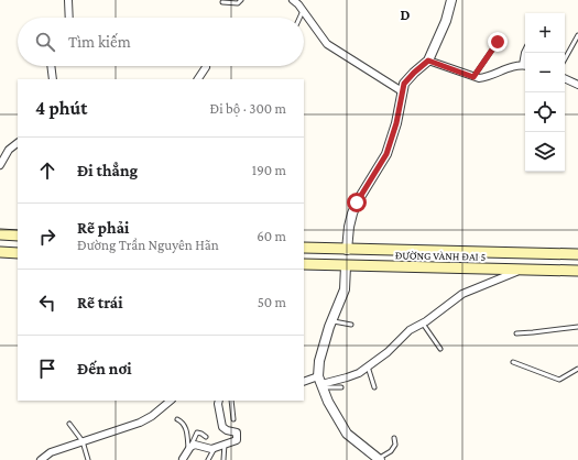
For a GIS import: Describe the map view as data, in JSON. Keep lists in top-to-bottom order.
{
  "streets": {
    "main road": ["ĐƯỜNG VÀNH ĐAI 5"]
  },
  "page": {
    "map_buttons": ["+", "−"],
    "search": "Tìm kiếm",
    "heading": ["4 phút", "Đi bộ · 300 m"],
    "list": [
      ["Đi thẳng", "190 m"],
      ["Rẽ phải", "Đường Trần Nguyên Hãn", "60 m"],
      ["Rẽ trái", "50 m"],
      "Đến nơi"
    ]
  },
  "grid": {
    "columns": ["D"]
  }
}
